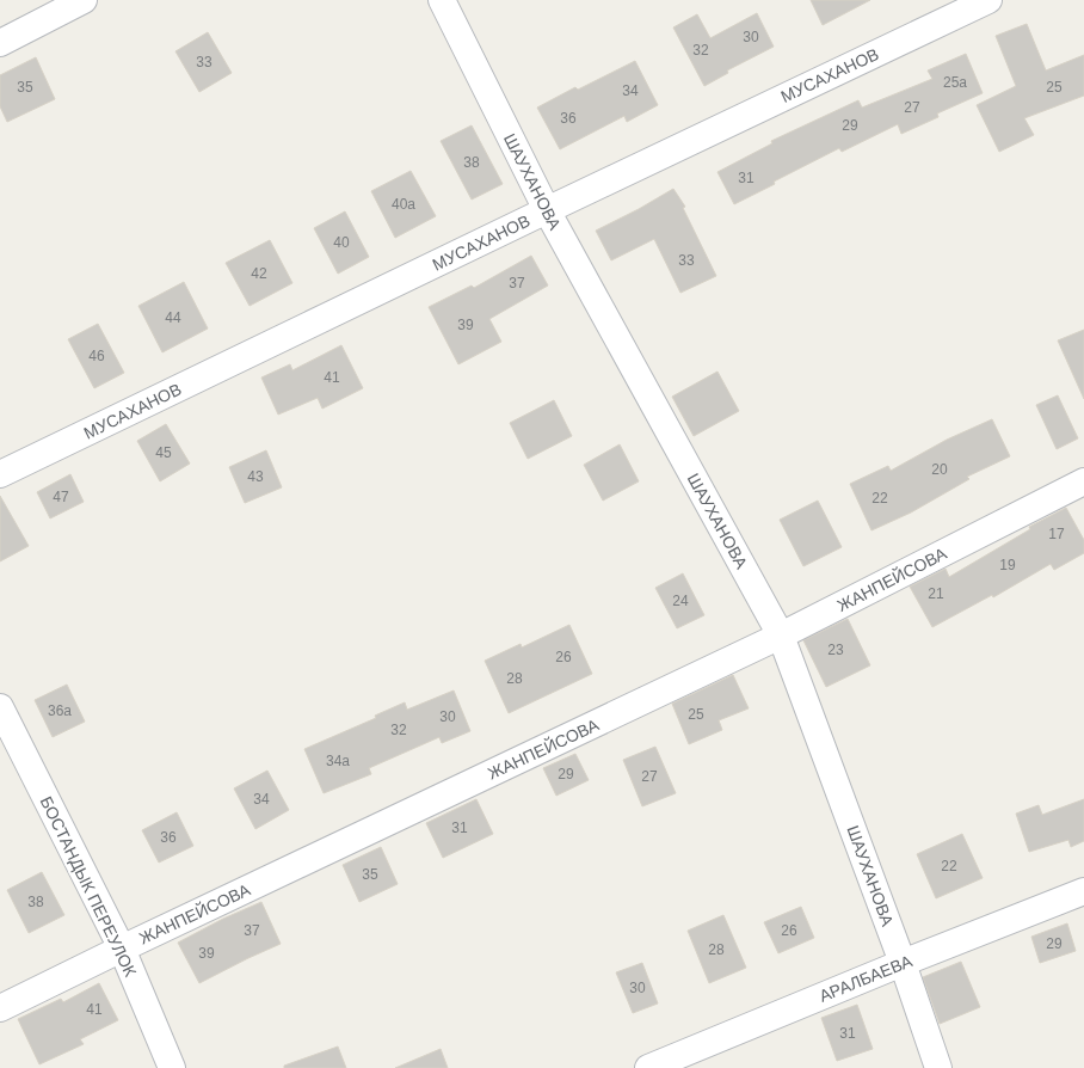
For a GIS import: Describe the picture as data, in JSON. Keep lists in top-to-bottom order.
{
  "streets": {
    "street": [
      "МУСАХАНОВ",
      "ШАУХАНОВА",
      "ЖАНПЕЙСОВА",
      "БОСТАНДЫК ПЕРЕУЛОК",
      "АРАЛБАЕВА"
    ]
  },
  "crossings": [
    ["МУСАХАНОВ", "ШАУХАНОВА"],
    ["ШАУХАНОВА", "ЖАНПЕЙСОВА"],
    ["ШАУХАНОВА", "АРАЛБАЕВА"],
    ["ЖАНПЕЙСОВА", "БОСТАНДЫК ПЕРЕУЛОК"]
  ],
  "house_numbers": [
    "30",
    "32",
    "33",
    "25а",
    "35",
    "25",
    "34",
    "27",
    "36",
    "29",
    "38",
    "31",
    "40а",
    "40",
    "33",
    "42",
    "37",
    "44",
    "39",
    "46",
    "41",
    "45",
    "20",
    "43",
    "47",
    "22",
    "17",
    "19",
    "21",
    "24",
    "23",
    "26",
    "28",
    "36а",
    "25",
    "30",
    "32",
    "34а",
    "29",
    "27",
    "34",
    "31",
    "36",
    "22",
    "35",
    "38",
    "37",
    "26",
    "29",
    "28",
    "39",
    "30",
    "41",
    "31"
  ]
}
